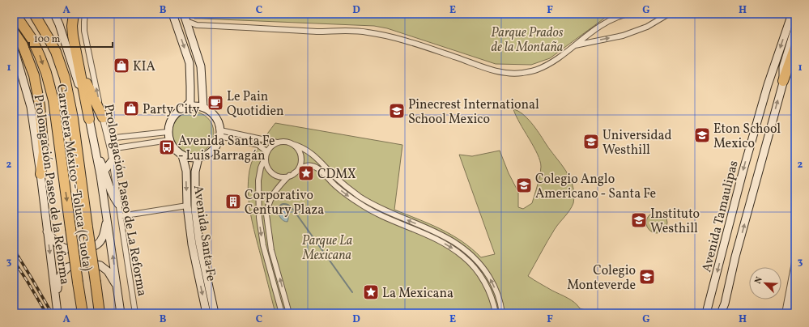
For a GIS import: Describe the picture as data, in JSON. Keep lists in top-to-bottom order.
{
  "streets": {
    "highway": ["Carretera México - Toluca (Cuota)"],
    "street": [
      "Prolongación Paseo de la Reforma",
      "Prolongación Paseo de La Reforma",
      "Avenida Tamaulipas",
      "Avenida Santa Fe"
    ]
  },
  "parks": ["Parque Prados de la Montaña", "Parque La Mexicana"],
  "places": {
    "shop": ["KIA", "Party City"],
    "cafe": ["Le Pain Quotidien"],
    "school or university": [
      "Pinecrest International School Mexico",
      "Eton School Mexico",
      "Universidad Westhill",
      "Colegio Anglo Americano - Santa Fe",
      "Instituto Westhill",
      "Colegio Monteverde"
    ],
    "bus stop": ["Avenida Santa Fe - Luis Barragán"],
    "place": ["CDMX", "La Mexicana"],
    "building": ["Corporativo Century Plaza"]
  },
  "scale_bar": "100 m",
  "north": "top left",
  "grid": {
    "columns": [
      "A",
      "B",
      "C",
      "D",
      "E",
      "F",
      "G",
      "H"
    ],
    "rows": ["1", "2", "3"]
  }
}
